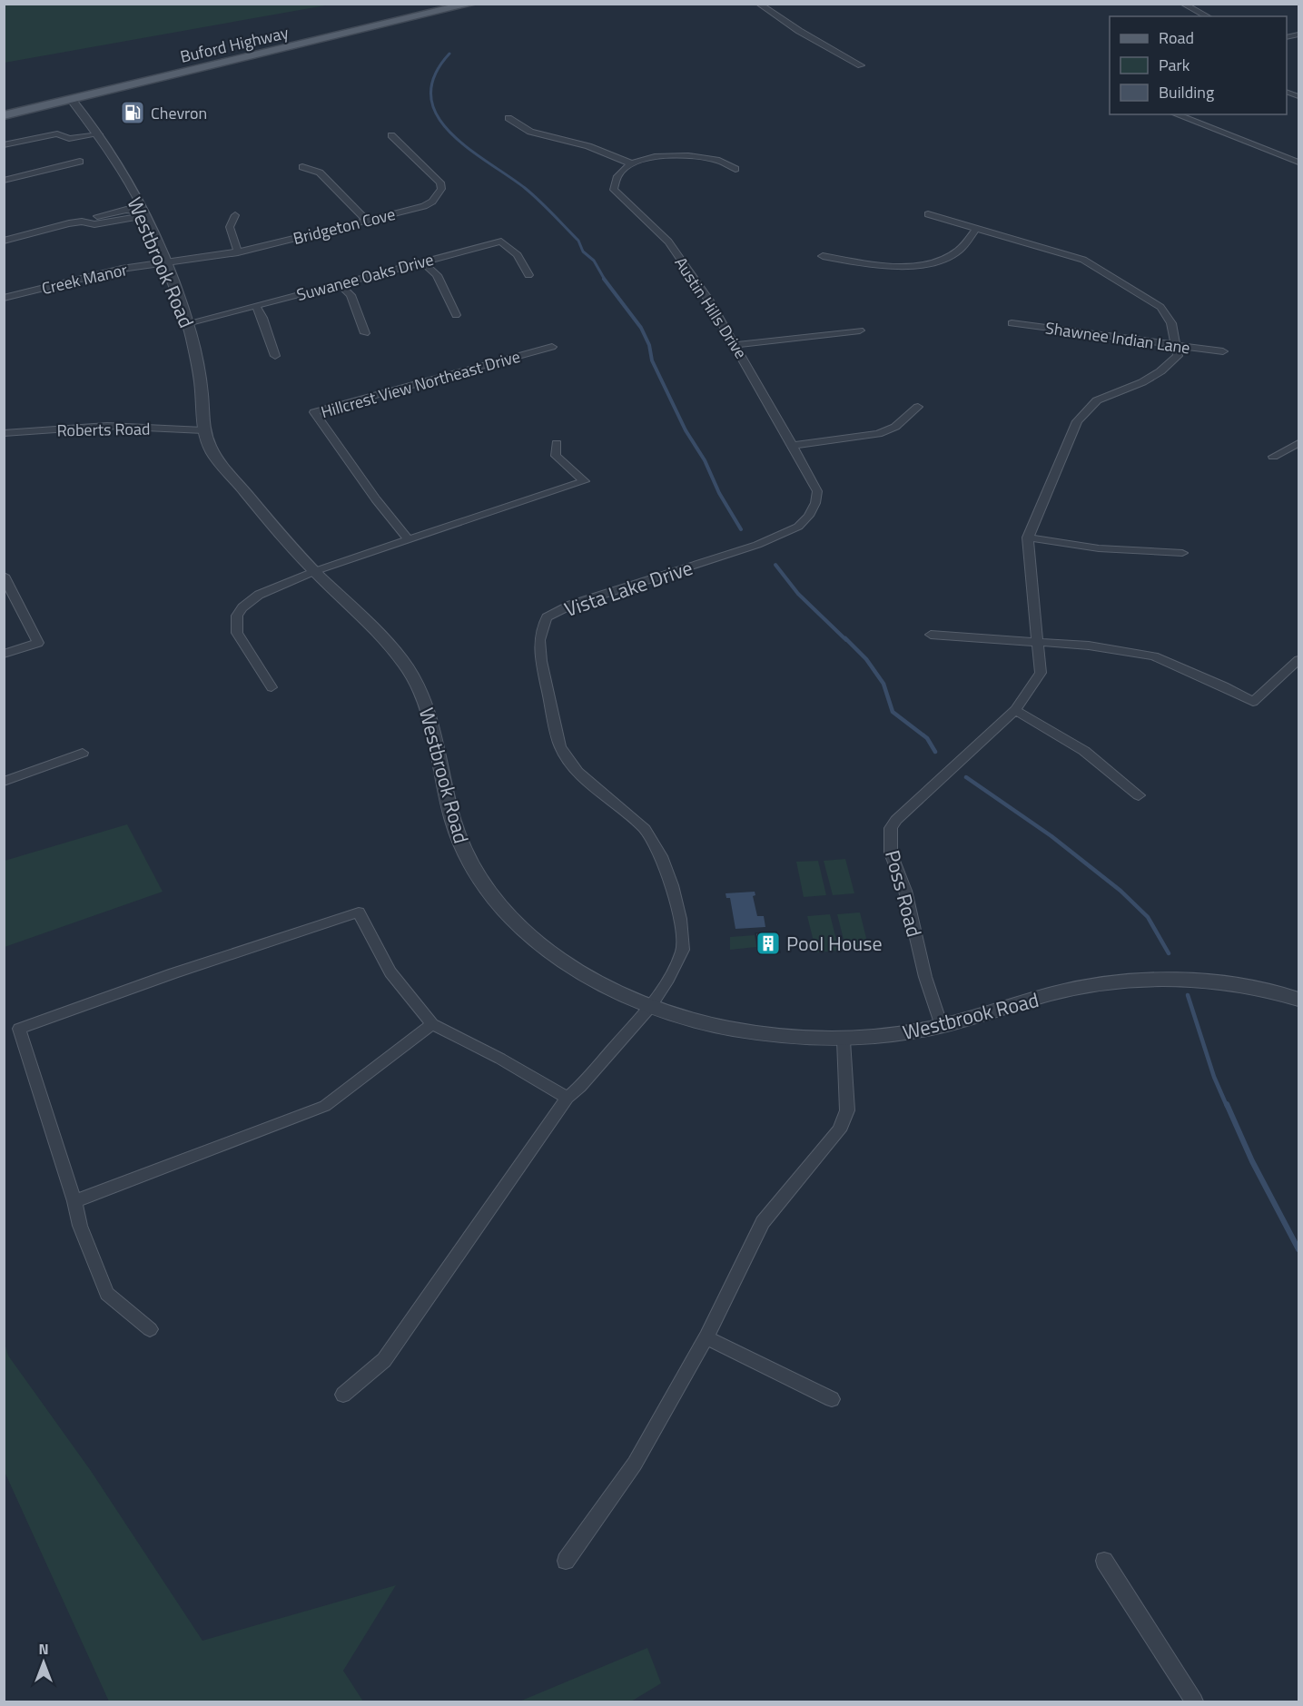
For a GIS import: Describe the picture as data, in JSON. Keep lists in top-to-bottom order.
{
  "streets": {
    "main road": ["Buford Highway"],
    "street": [
      "Bridgeton Cove",
      "Westbrook Road",
      "Suwanee Oaks Drive",
      "Creek Manor",
      "Austin Hills Drive",
      "Shawnee Indian Lane",
      "Hillcrest View Northeast Drive",
      "Roberts Road",
      "Vista Lake Drive",
      "Poss Road"
    ]
  },
  "crossings": [
    ["Buford Highway", "Westbrook Road"],
    ["Bridgeton Cove", "Westbrook Road"],
    ["Bridgeton Cove", "Creek Manor"],
    ["Westbrook Road", "Suwanee Oaks Drive"],
    ["Westbrook Road", "Creek Manor"],
    ["Westbrook Road", "Roberts Road"],
    ["Westbrook Road", "Vista Lake Drive"],
    ["Westbrook Road", "Poss Road"],
    ["Austin Hills Drive", "Vista Lake Drive"]
  ],
  "places": {
    "fuel station": ["Chevron"],
    "building": ["Pool House"]
  },
  "legend": ["Road", "Park", "Building"],
  "north": "top"
}
